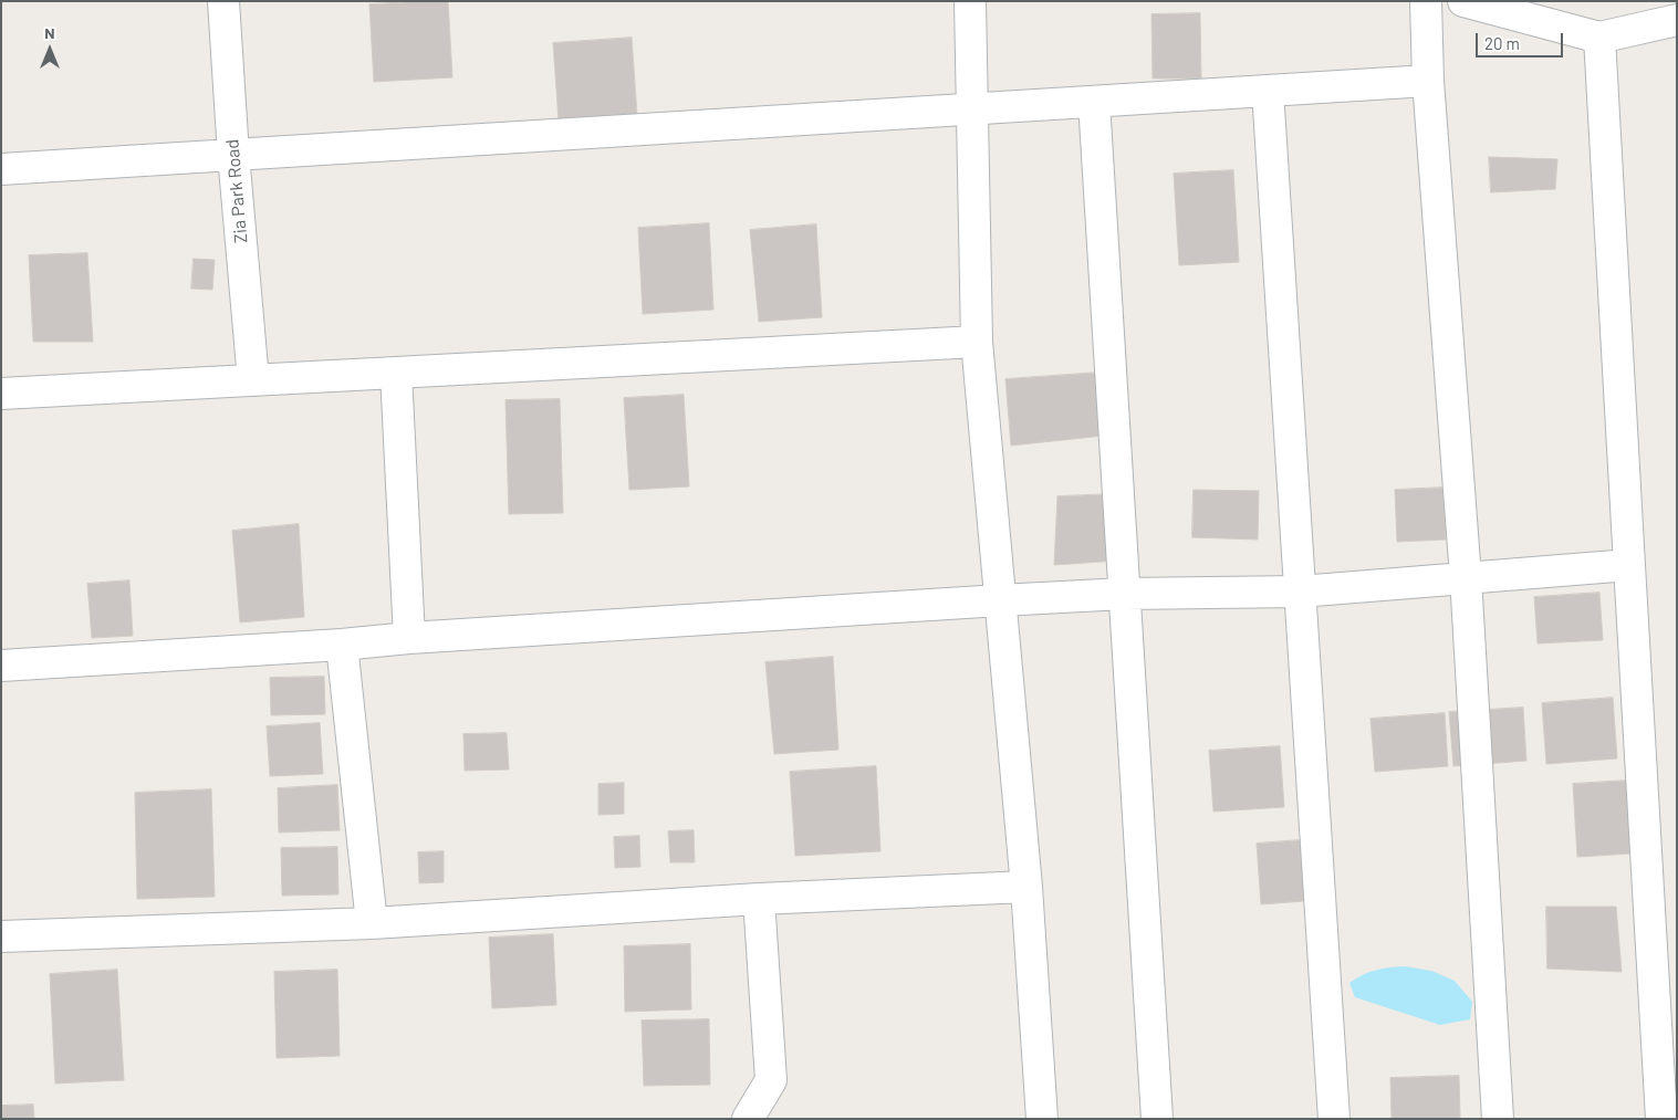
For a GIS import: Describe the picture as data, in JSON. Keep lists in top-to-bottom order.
{
  "streets": {
    "street": ["Zia Park Road"]
  },
  "scale_bar": "20 m",
  "north": "top"
}
